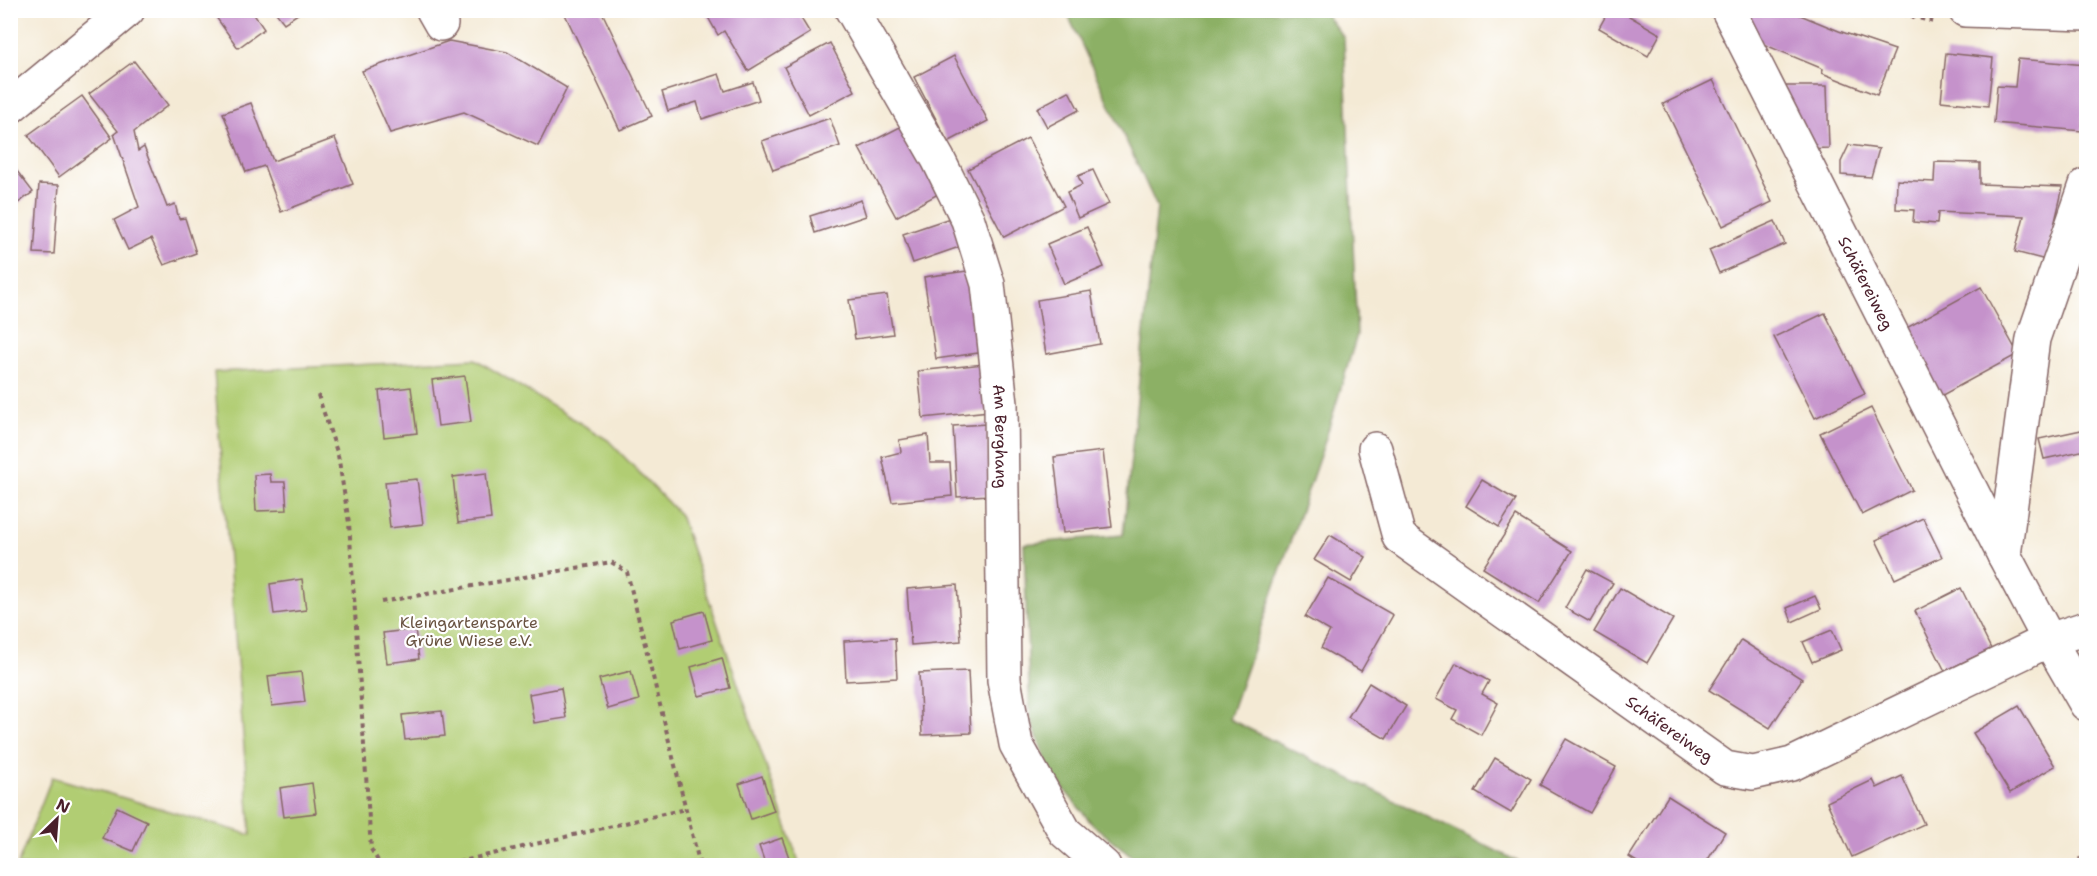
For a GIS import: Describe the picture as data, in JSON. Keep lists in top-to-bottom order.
{
  "streets": {
    "street": ["Schäfereiweg", "Am Berghang"]
  },
  "parks": ["Kleingartensparte Grüne Wiese e.V."],
  "north": "top right"
}
